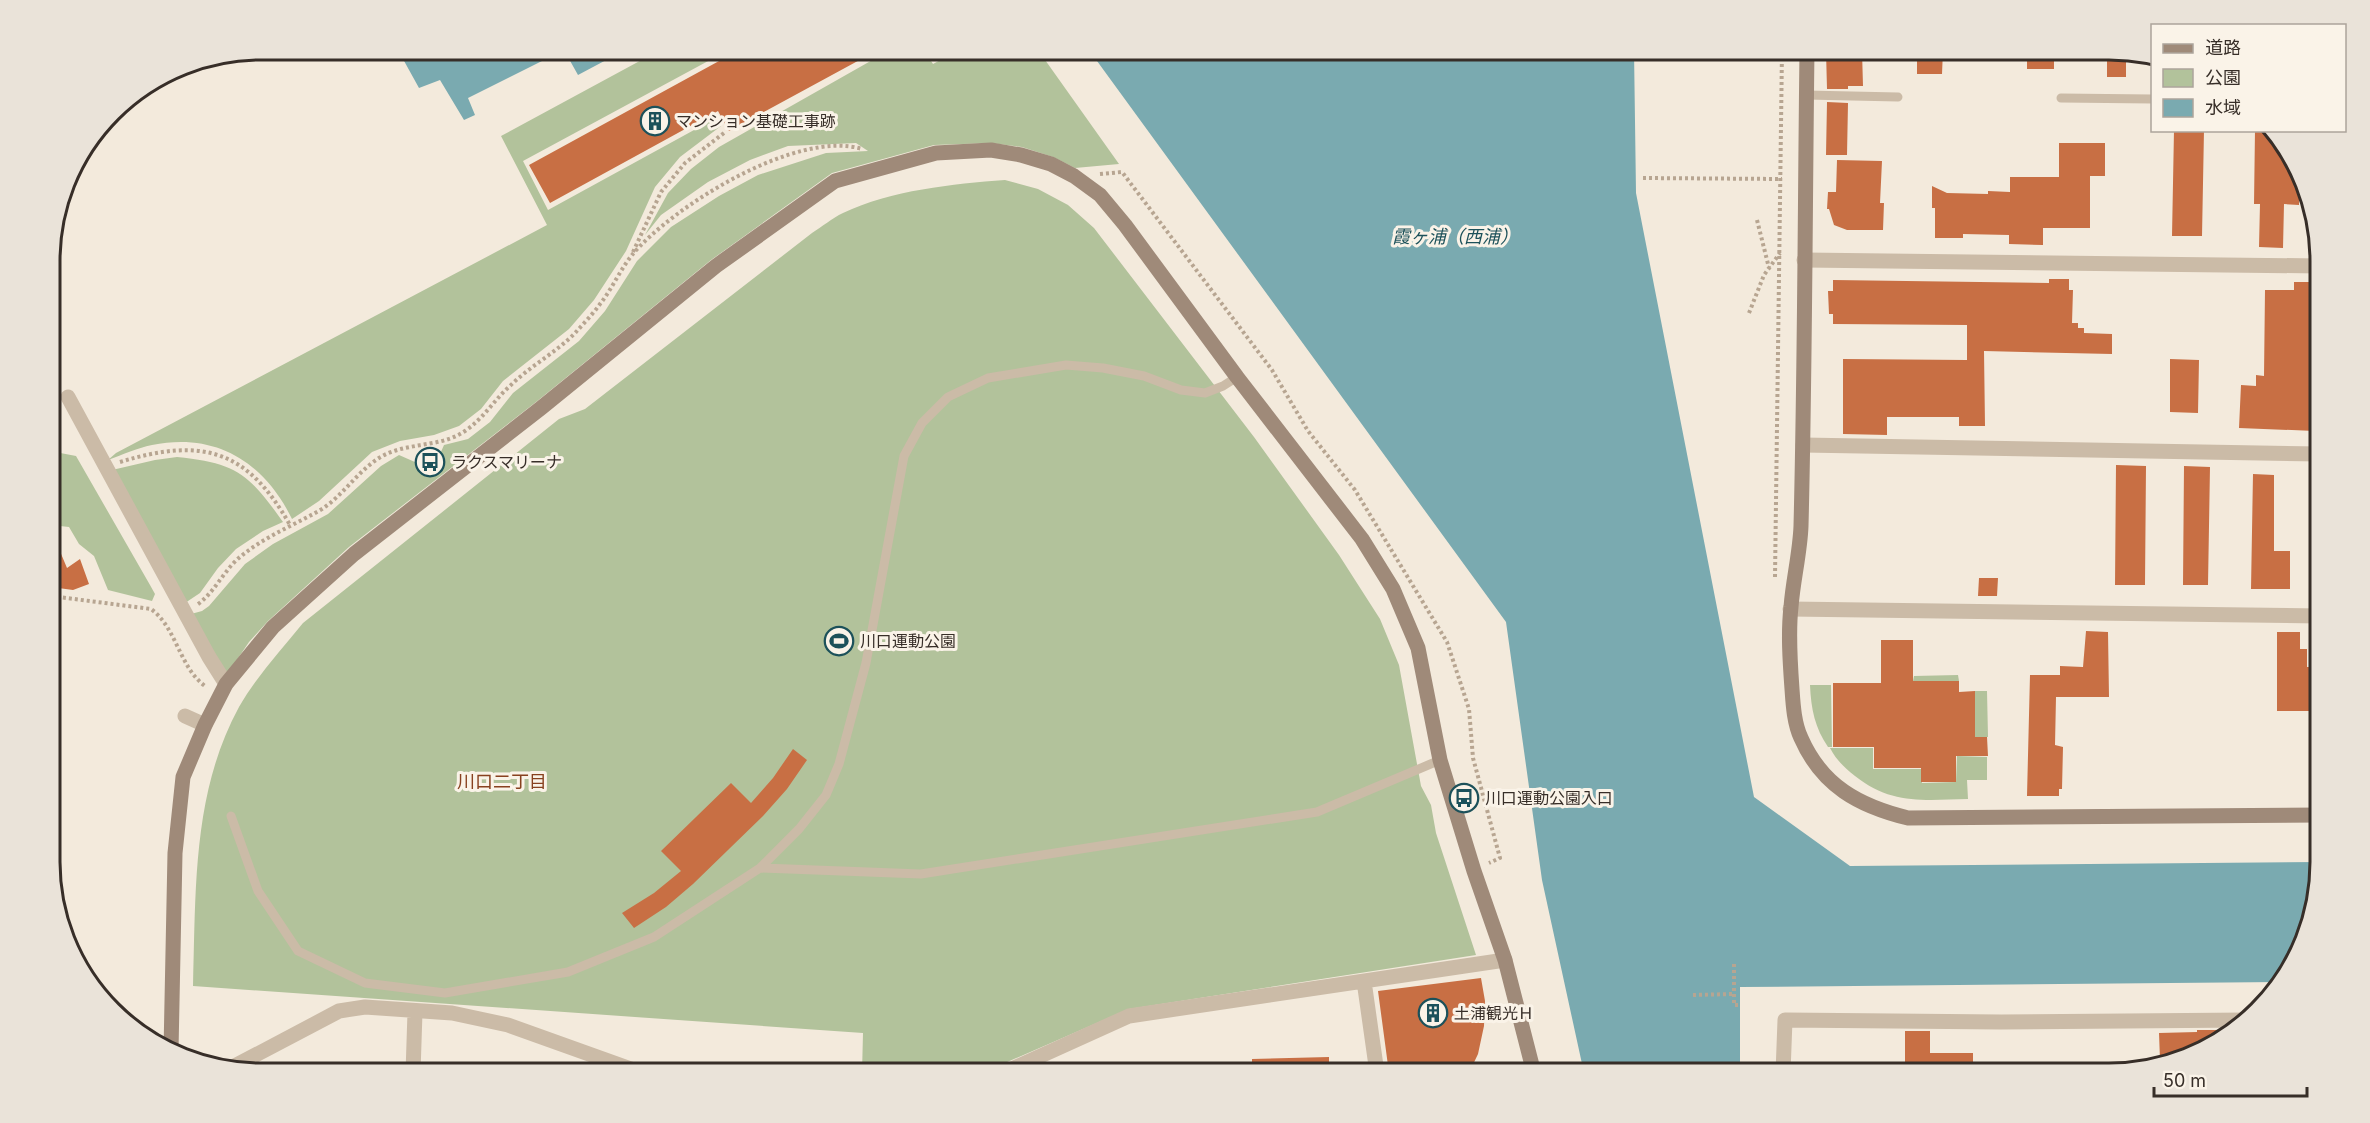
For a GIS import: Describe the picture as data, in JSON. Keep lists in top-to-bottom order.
{
  "districts": ["川口二丁目"],
  "water": ["霞ヶ浦（西浦）"],
  "places": {
    "building": ["マンション基礎工事跡", "土浦観光Ｈ"],
    "bus stop": ["ラクスマリーナ", "川口運動公園入口"],
    "sports": ["川口運動公園"]
  },
  "legend": ["道路", "公園", "水域"],
  "scale_bar": "50 m"
}
